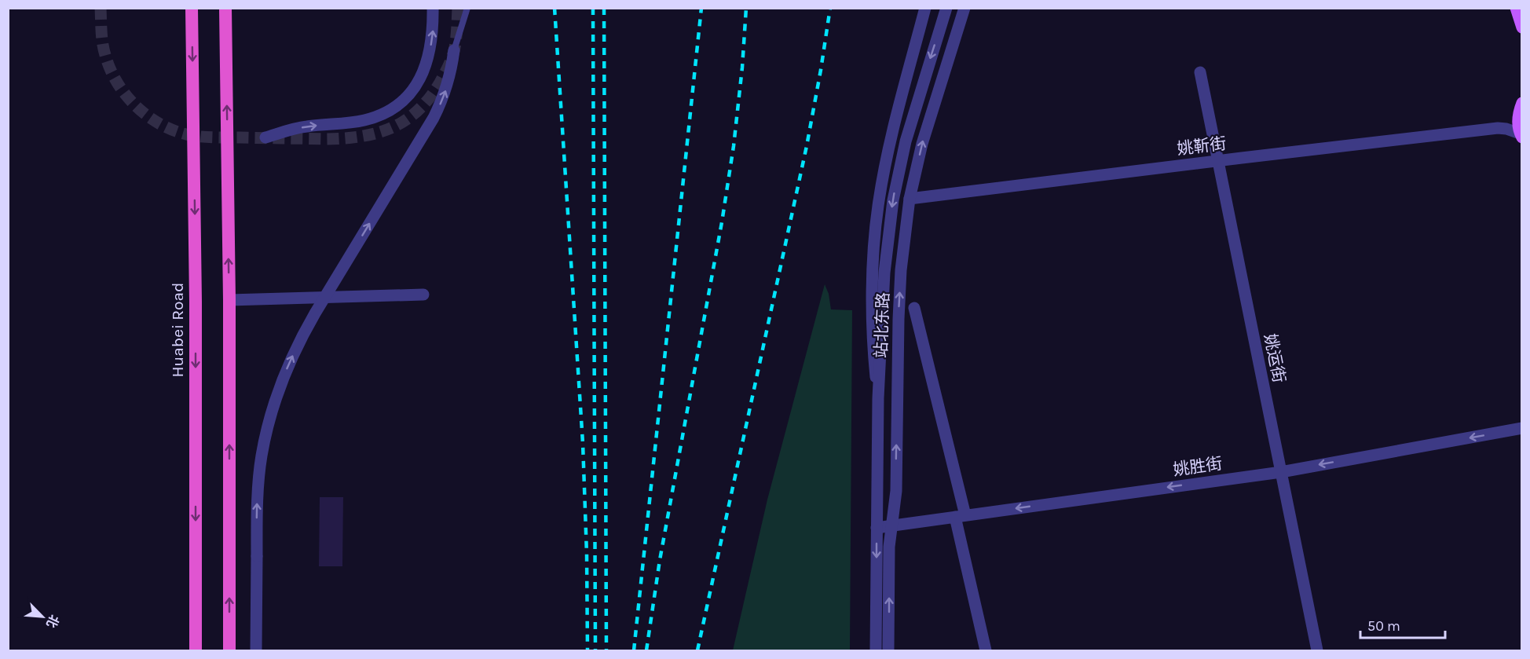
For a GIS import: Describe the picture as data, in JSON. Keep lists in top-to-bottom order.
{
  "streets": {
    "highway": ["Huabei Road"],
    "street": [
      "姚靳街",
      "站北东路",
      "姚运街",
      "姚胜街"
    ]
  },
  "crossings": [
    ["姚靳街", "站北东路"],
    ["姚靳街", "姚运街"],
    ["站北东路", "姚胜街"],
    ["姚运街", "姚胜街"]
  ],
  "one_way": ["姚胜街"],
  "scale_bar": "50 m",
  "north": "bottom right"
}
